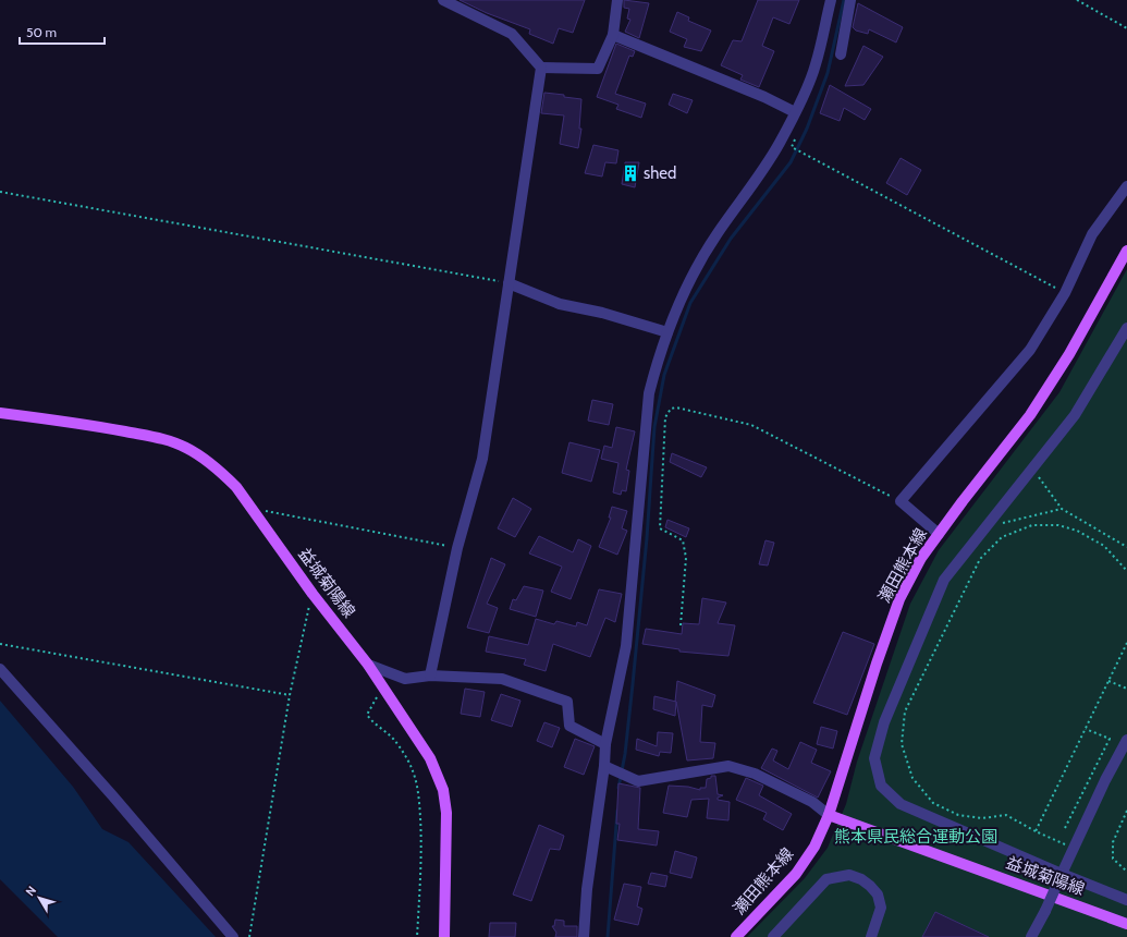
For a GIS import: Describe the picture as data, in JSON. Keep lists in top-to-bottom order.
{
  "streets": {
    "main road": ["瀬田熊本線", "益城菊陽線"]
  },
  "crossings": [
    ["瀬田熊本線", "益城菊陽線"]
  ],
  "parks": ["熊本県民総合運動公園"],
  "places": {
    "building": ["shed"]
  },
  "scale_bar": "50 m",
  "north": "top left"
}
